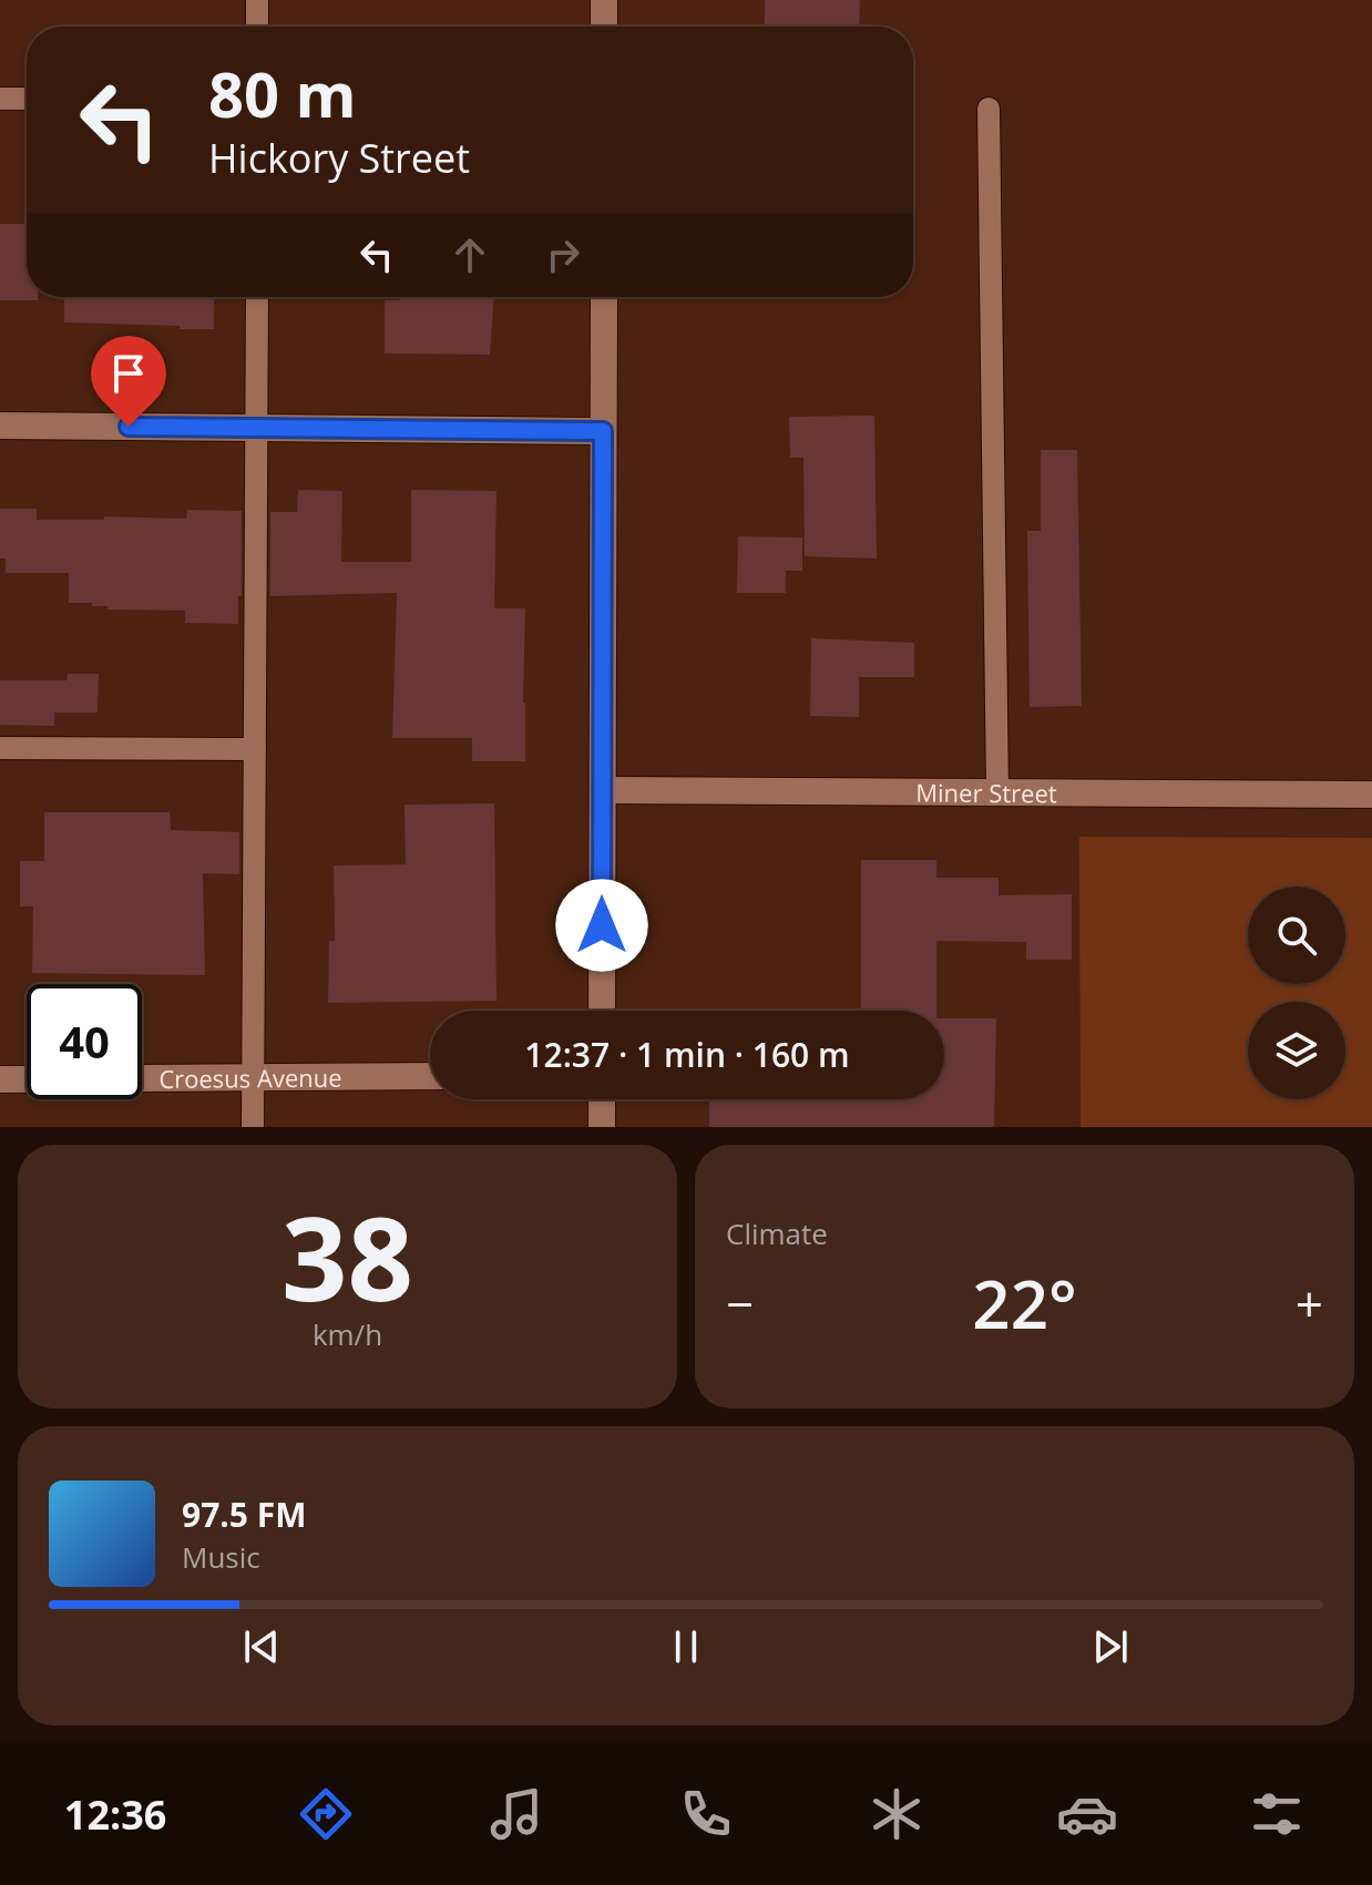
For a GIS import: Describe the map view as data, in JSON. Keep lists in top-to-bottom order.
{
  "streets": {
    "street": ["Miner Street", "Croesus Avenue"]
  },
  "page": {
    "turn": ["80 m", "Hickory Street"],
    "limit": "40",
    "trip": "12:37 · 1 min · 160 m",
    "tile": [
      ["38", "km/h"],
      "Climate"
    ],
    "heat": ["−", "22°", "+"],
    "song": ["97.5 FM", "Music"],
    "tabs": "12:36"
  }
}
